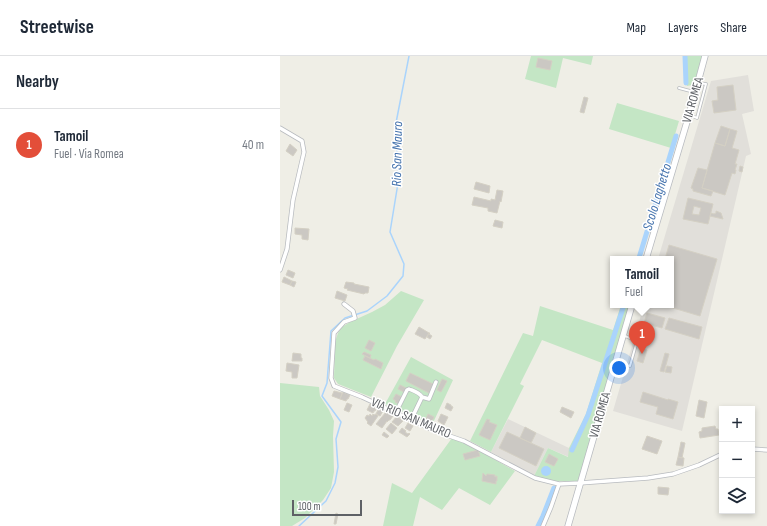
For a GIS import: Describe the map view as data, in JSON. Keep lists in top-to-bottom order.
{
  "streets": {
    "main road": ["VIA ROMEA"],
    "street": ["VIA RIO SAN MAURO"]
  },
  "crossings": [
    ["VIA ROMEA", "VIA RIO SAN MAURO"]
  ],
  "water": ["Rio San Mauro", "Scolo Laghetto"],
  "scale_bar": "100 m",
  "page": {
    "header": "Streetwise",
    "nav": ["Map", "Layers", "Share"],
    "heading": "Nearby",
    "list": [
      {
        "mark": "1",
        "name": "Tamoil",
        "note": "Fuel · Via Romea",
        "value": "40 m"
      }
    ],
    "popup": ["Tamoil", "Fuel"],
    "pins": "1",
    "map_buttons": ["+", "−"],
    "scale": "100 m"
  }
}
